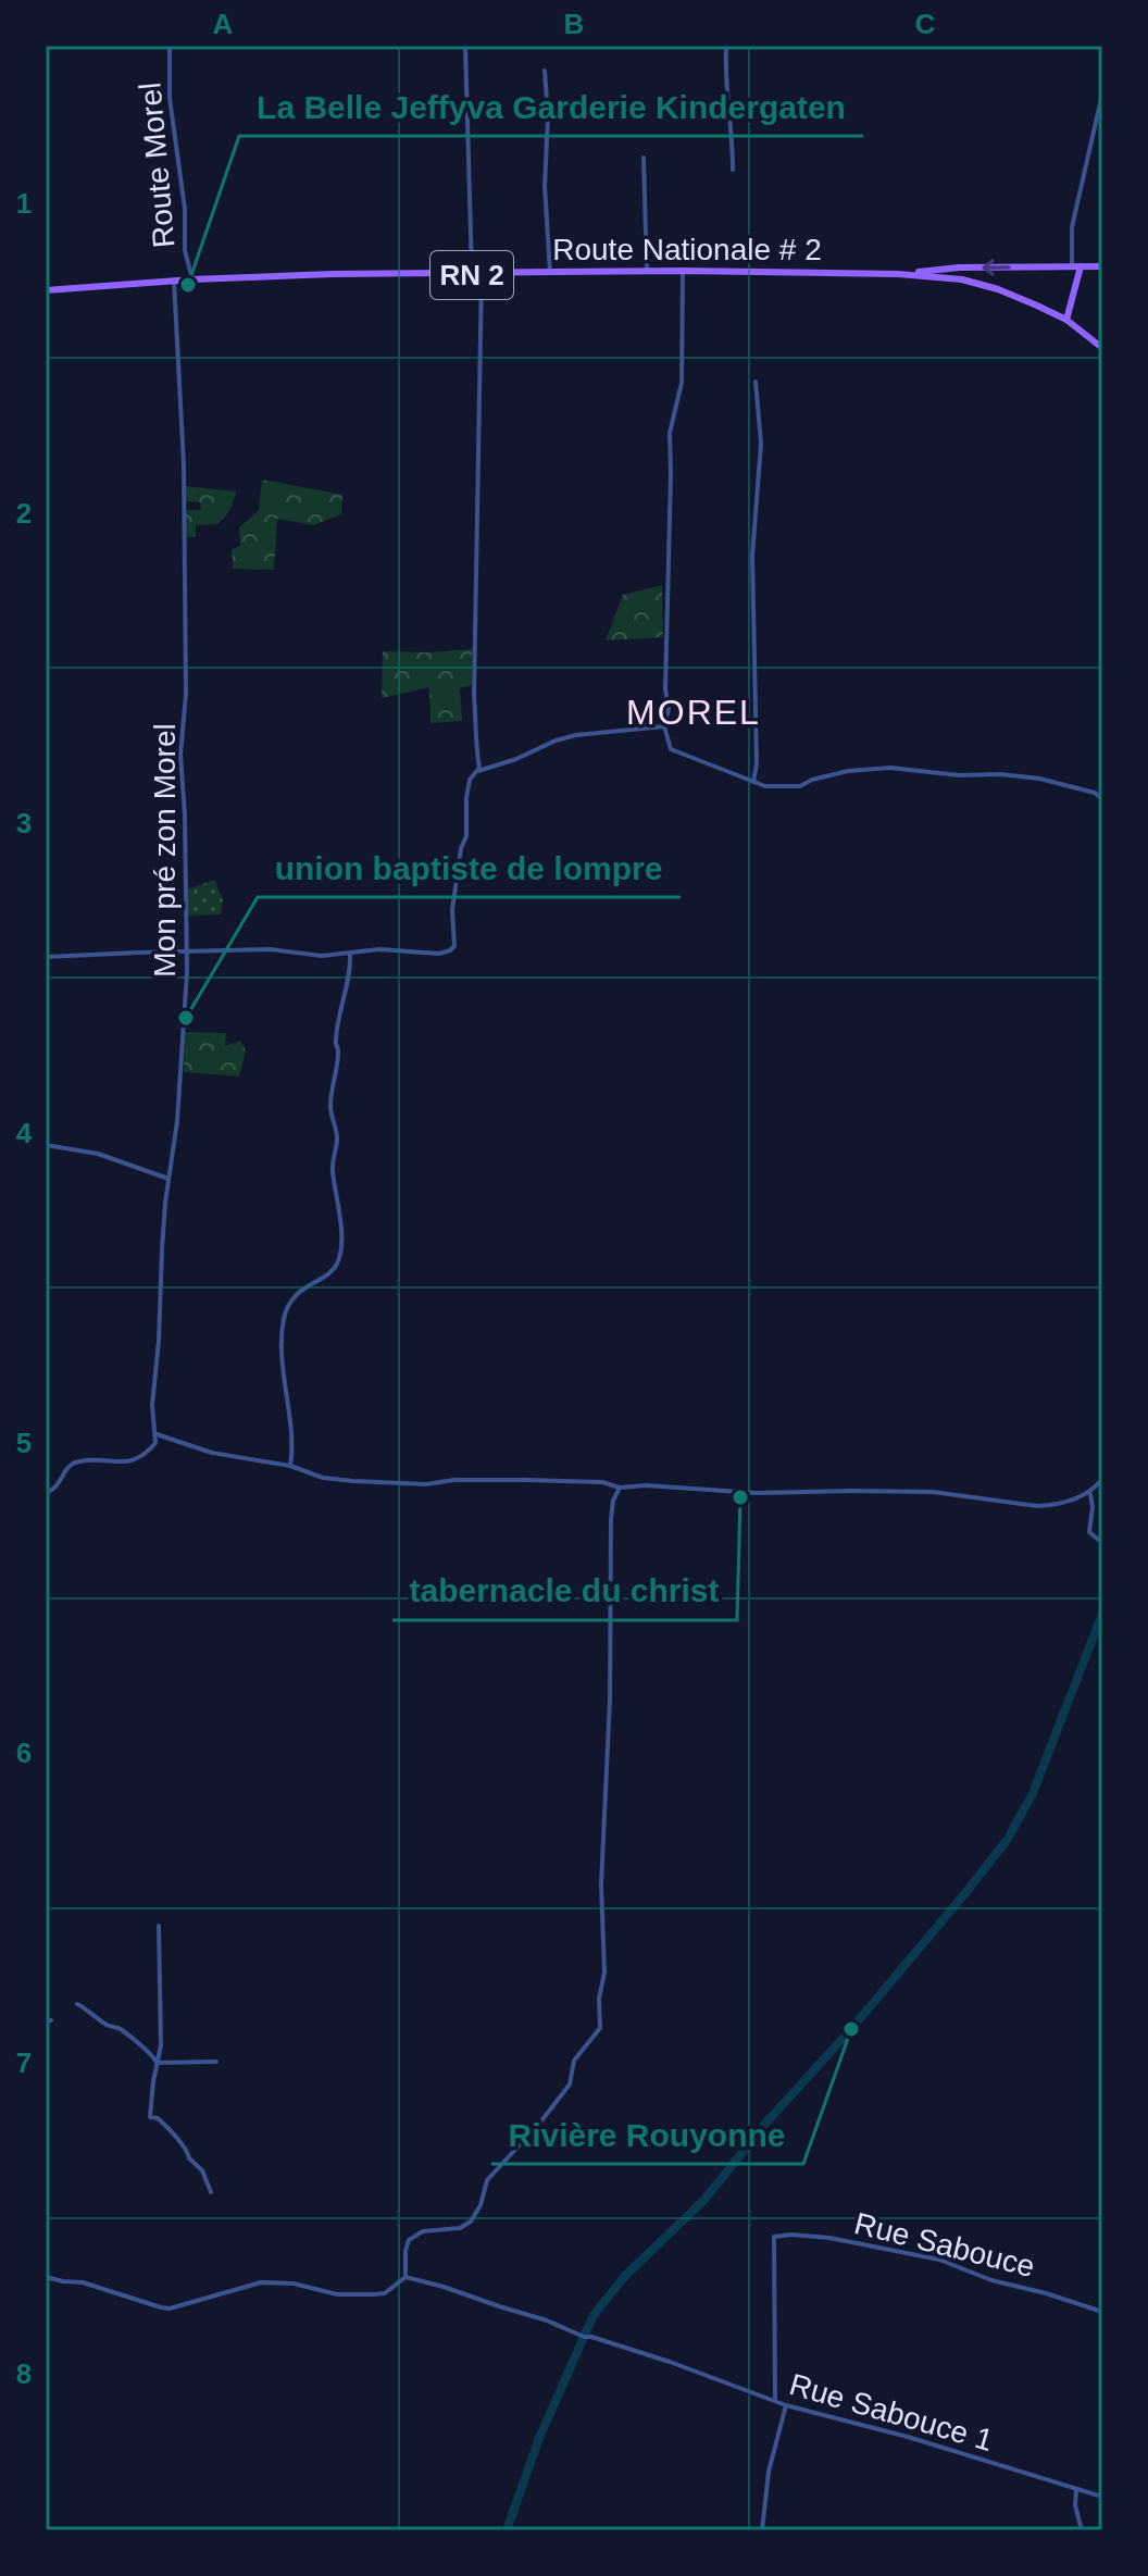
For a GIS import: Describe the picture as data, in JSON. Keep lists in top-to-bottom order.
{
  "streets": {
    "main road": ["Route Nationale # 2", "RN 2"],
    "street": [
      "Route Morel",
      "Mon pré zon Morel",
      "Rue Sabouce",
      "Rue Sabouce 1"
    ]
  },
  "crossings": [
    ["Route Morel", "Route Nationale # 2"],
    ["Route Nationale # 2", "Mon pré zon Morel"],
    ["Rue Sabouce", "Rue Sabouce 1"]
  ],
  "districts": ["MOREL"],
  "places": [
    "La Belle Jeffyva Garderie Kindergaten",
    "union baptiste de lompre",
    "tabernacle du christ",
    "Rivière Rouyonne"
  ],
  "grid": {
    "columns": ["A", "B", "C"],
    "rows": [
      "1",
      "2",
      "3",
      "4",
      "5",
      "6",
      "7",
      "8"
    ]
  }
}
